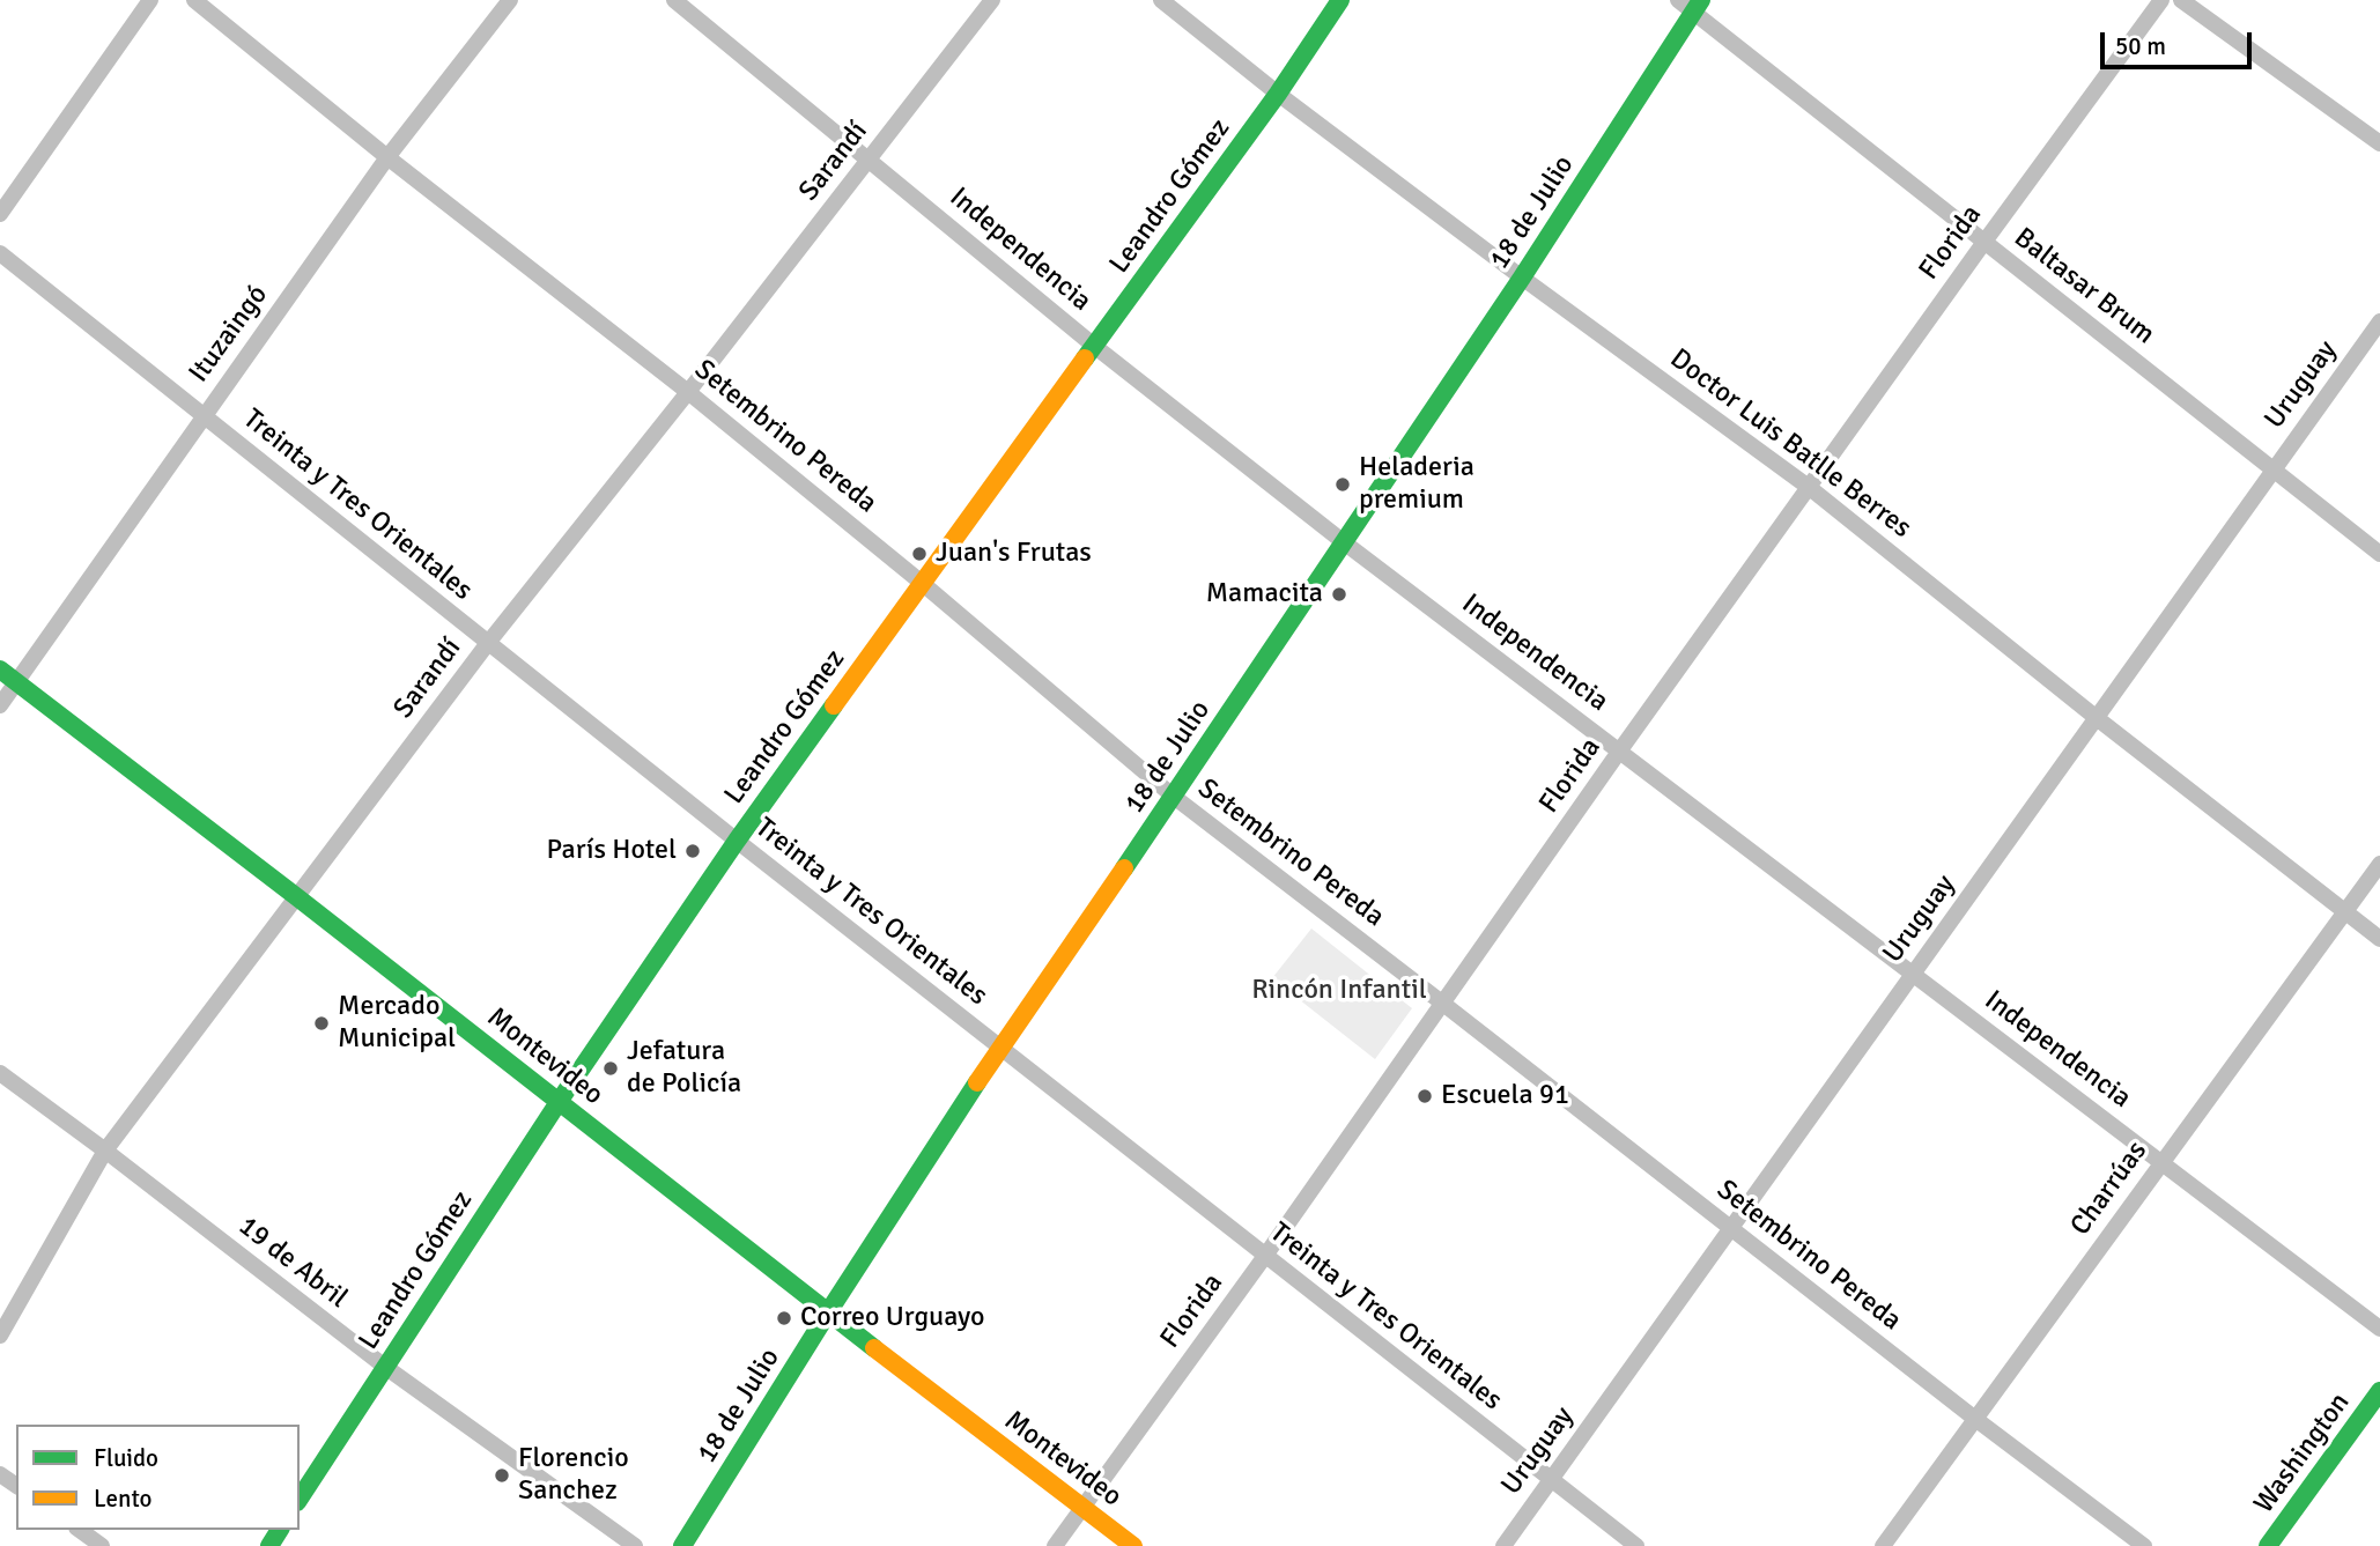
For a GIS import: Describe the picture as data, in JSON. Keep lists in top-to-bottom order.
{
  "streets": {
    "street": [
      "Sarandí",
      "Leandro Gómez",
      "18 de Julio",
      "Florida",
      "Independencia",
      "Baltasar Brum",
      "Ituzaingó",
      "Uruguay",
      "Setembrino Pereda",
      "Doctor Luis Batlle Berres",
      "Treinta y Tres Orientales",
      "Montevideo",
      "Charrúas",
      "19 de Abril",
      "Washington"
    ]
  },
  "crossings": [
    ["Sarandí", "Independencia"],
    ["Sarandí", "Setembrino Pereda"],
    ["Sarandí", "Treinta y Tres Orientales"],
    ["Sarandí", "Montevideo"],
    ["Sarandí", "19 de Abril"],
    ["Leandro Gómez", "Independencia"],
    ["Leandro Gómez", "Setembrino Pereda"],
    ["Leandro Gómez", "Doctor Luis Batlle Berres"],
    ["Leandro Gómez", "Treinta y Tres Orientales"],
    ["Leandro Gómez", "Montevideo"],
    ["Leandro Gómez", "19 de Abril"],
    ["18 de Julio", "Independencia"],
    ["18 de Julio", "Baltasar Brum"],
    ["18 de Julio", "Setembrino Pereda"],
    ["18 de Julio", "Doctor Luis Batlle Berres"],
    ["18 de Julio", "Treinta y Tres Orientales"],
    ["18 de Julio", "Montevideo"],
    ["Florida", "Independencia"],
    ["Florida", "Baltasar Brum"],
    ["Florida", "Setembrino Pereda"],
    ["Florida", "Doctor Luis Batlle Berres"],
    ["Florida", "Treinta y Tres Orientales"],
    ["Florida", "Montevideo"],
    ["Independencia", "Uruguay"],
    ["Independencia", "Charrúas"],
    ["Baltasar Brum", "Uruguay"],
    ["Ituzaingó", "Setembrino Pereda"],
    ["Ituzaingó", "Treinta y Tres Orientales"],
    ["Ituzaingó", "Montevideo"],
    ["Uruguay", "Setembrino Pereda"],
    ["Uruguay", "Doctor Luis Batlle Berres"],
    ["Uruguay", "Treinta y Tres Orientales"],
    ["Setembrino Pereda", "Charrúas"],
    ["Doctor Luis Batlle Berres", "Charrúas"]
  ],
  "parks": ["Rincón Infantil"],
  "places": [
    "Heladeria premium",
    "Juan's Frutas",
    "Mamacita",
    "París Hotel",
    "Mercado Municipal",
    "Jefatura de Policía",
    "Escuela 91",
    "Correo Urguayo",
    "Florencio Sanchez"
  ],
  "legend": ["Fluido", "Lento"],
  "scale_bar": "50 m"
}
